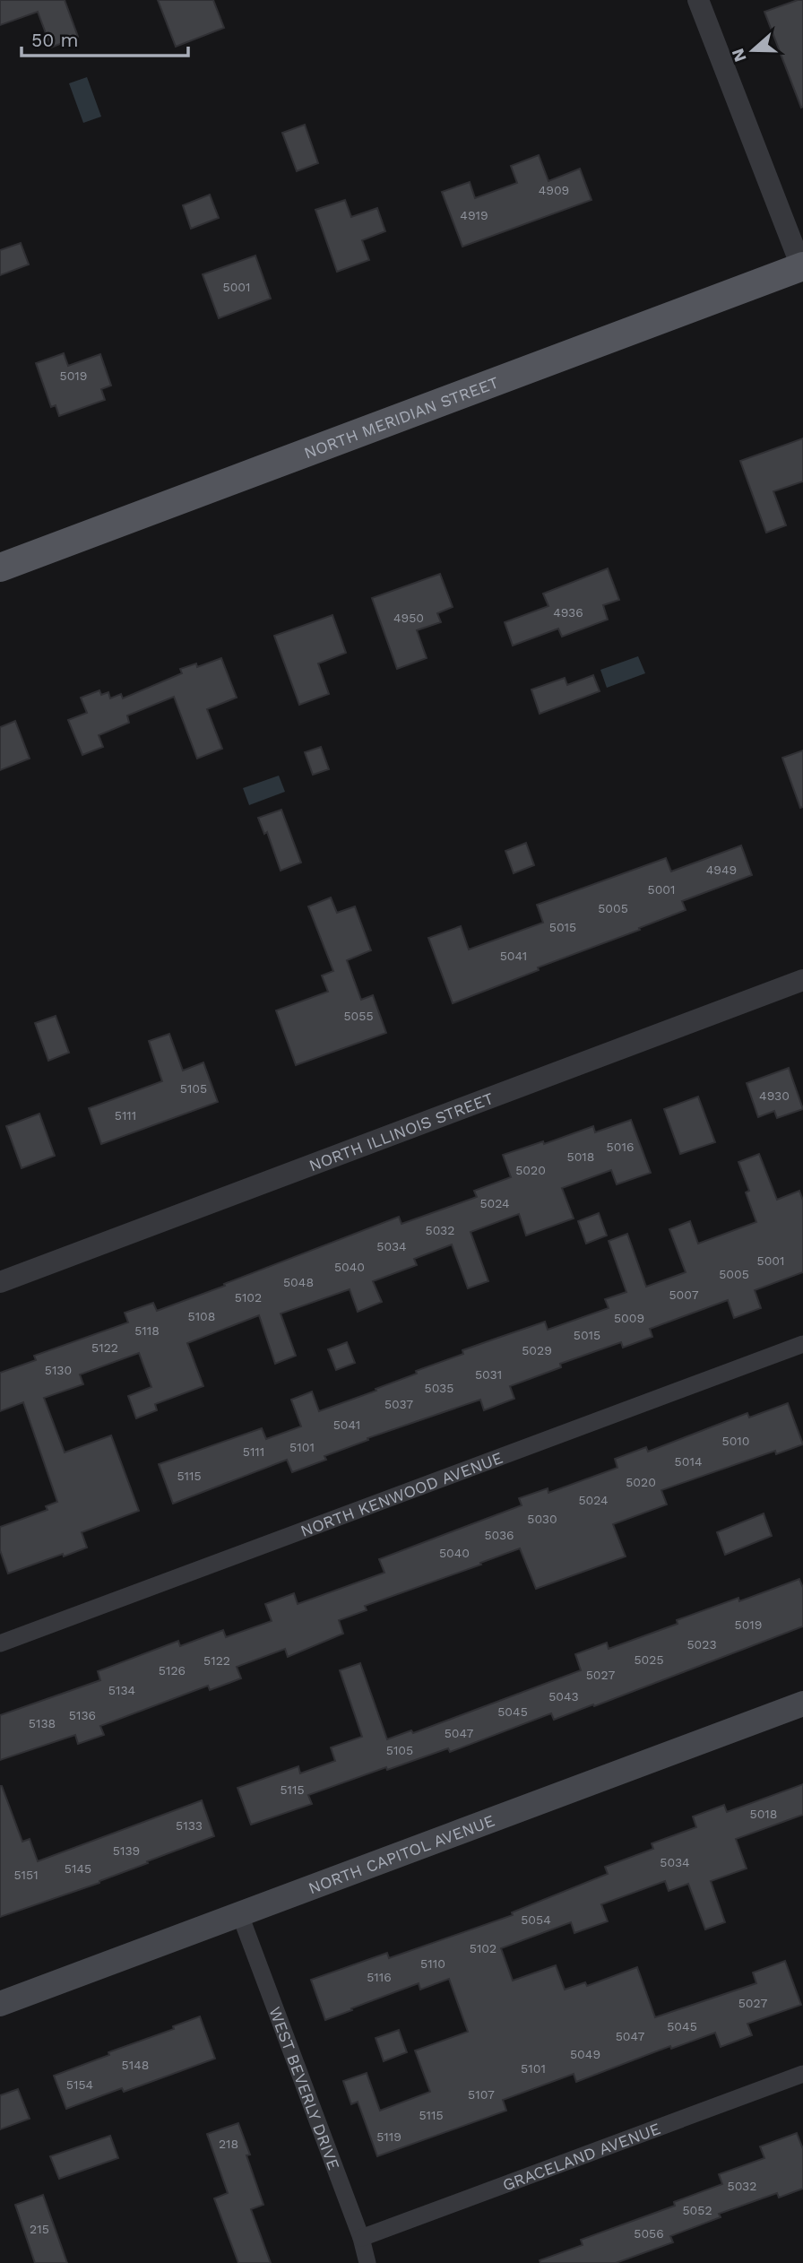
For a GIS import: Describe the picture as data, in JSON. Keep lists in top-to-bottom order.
{
  "streets": {
    "main road": ["NORTH MERIDIAN STREET", "NORTH CAPITOL AVENUE"],
    "street": [
      "NORTH ILLINOIS STREET",
      "NORTH KENWOOD AVENUE",
      "WEST BEVERLY DRIVE",
      "GRACELAND AVENUE"
    ]
  },
  "crossings": [
    ["NORTH CAPITOL AVENUE", "WEST BEVERLY DRIVE"],
    ["WEST BEVERLY DRIVE", "GRACELAND AVENUE"]
  ],
  "house_numbers": [
    "4909",
    "4919",
    "5001",
    "5019",
    "4936",
    "4950",
    "4949",
    "5001",
    "5005",
    "5015",
    "5041",
    "5055",
    "5105",
    "4930",
    "5111",
    "5016",
    "5018",
    "5020",
    "5024",
    "5032",
    "5034",
    "5001",
    "5040",
    "5005",
    "5048",
    "5007",
    "5102",
    "5108",
    "5009",
    "5118",
    "5015",
    "5122",
    "5029",
    "5130",
    "5031",
    "5035",
    "5037",
    "5041",
    "5010",
    "5101",
    "5111",
    "5014",
    "5115",
    "5020",
    "5024",
    "5030",
    "5036",
    "5040",
    "5019",
    "5023",
    "5025",
    "5122",
    "5126",
    "5027",
    "5134",
    "5043",
    "5045",
    "5136",
    "5138",
    "5047",
    "5105",
    "5115",
    "5018",
    "5133",
    "5139",
    "5034",
    "5145",
    "5151",
    "5054",
    "5102",
    "5110",
    "5116",
    "5027",
    "5045",
    "5047",
    "5049",
    "5148",
    "5101",
    "5154",
    "5107",
    "5115",
    "5119",
    "218",
    "5032",
    "5052",
    "215",
    "5056"
  ],
  "scale_bar": "50 m",
  "north": "left"
}
